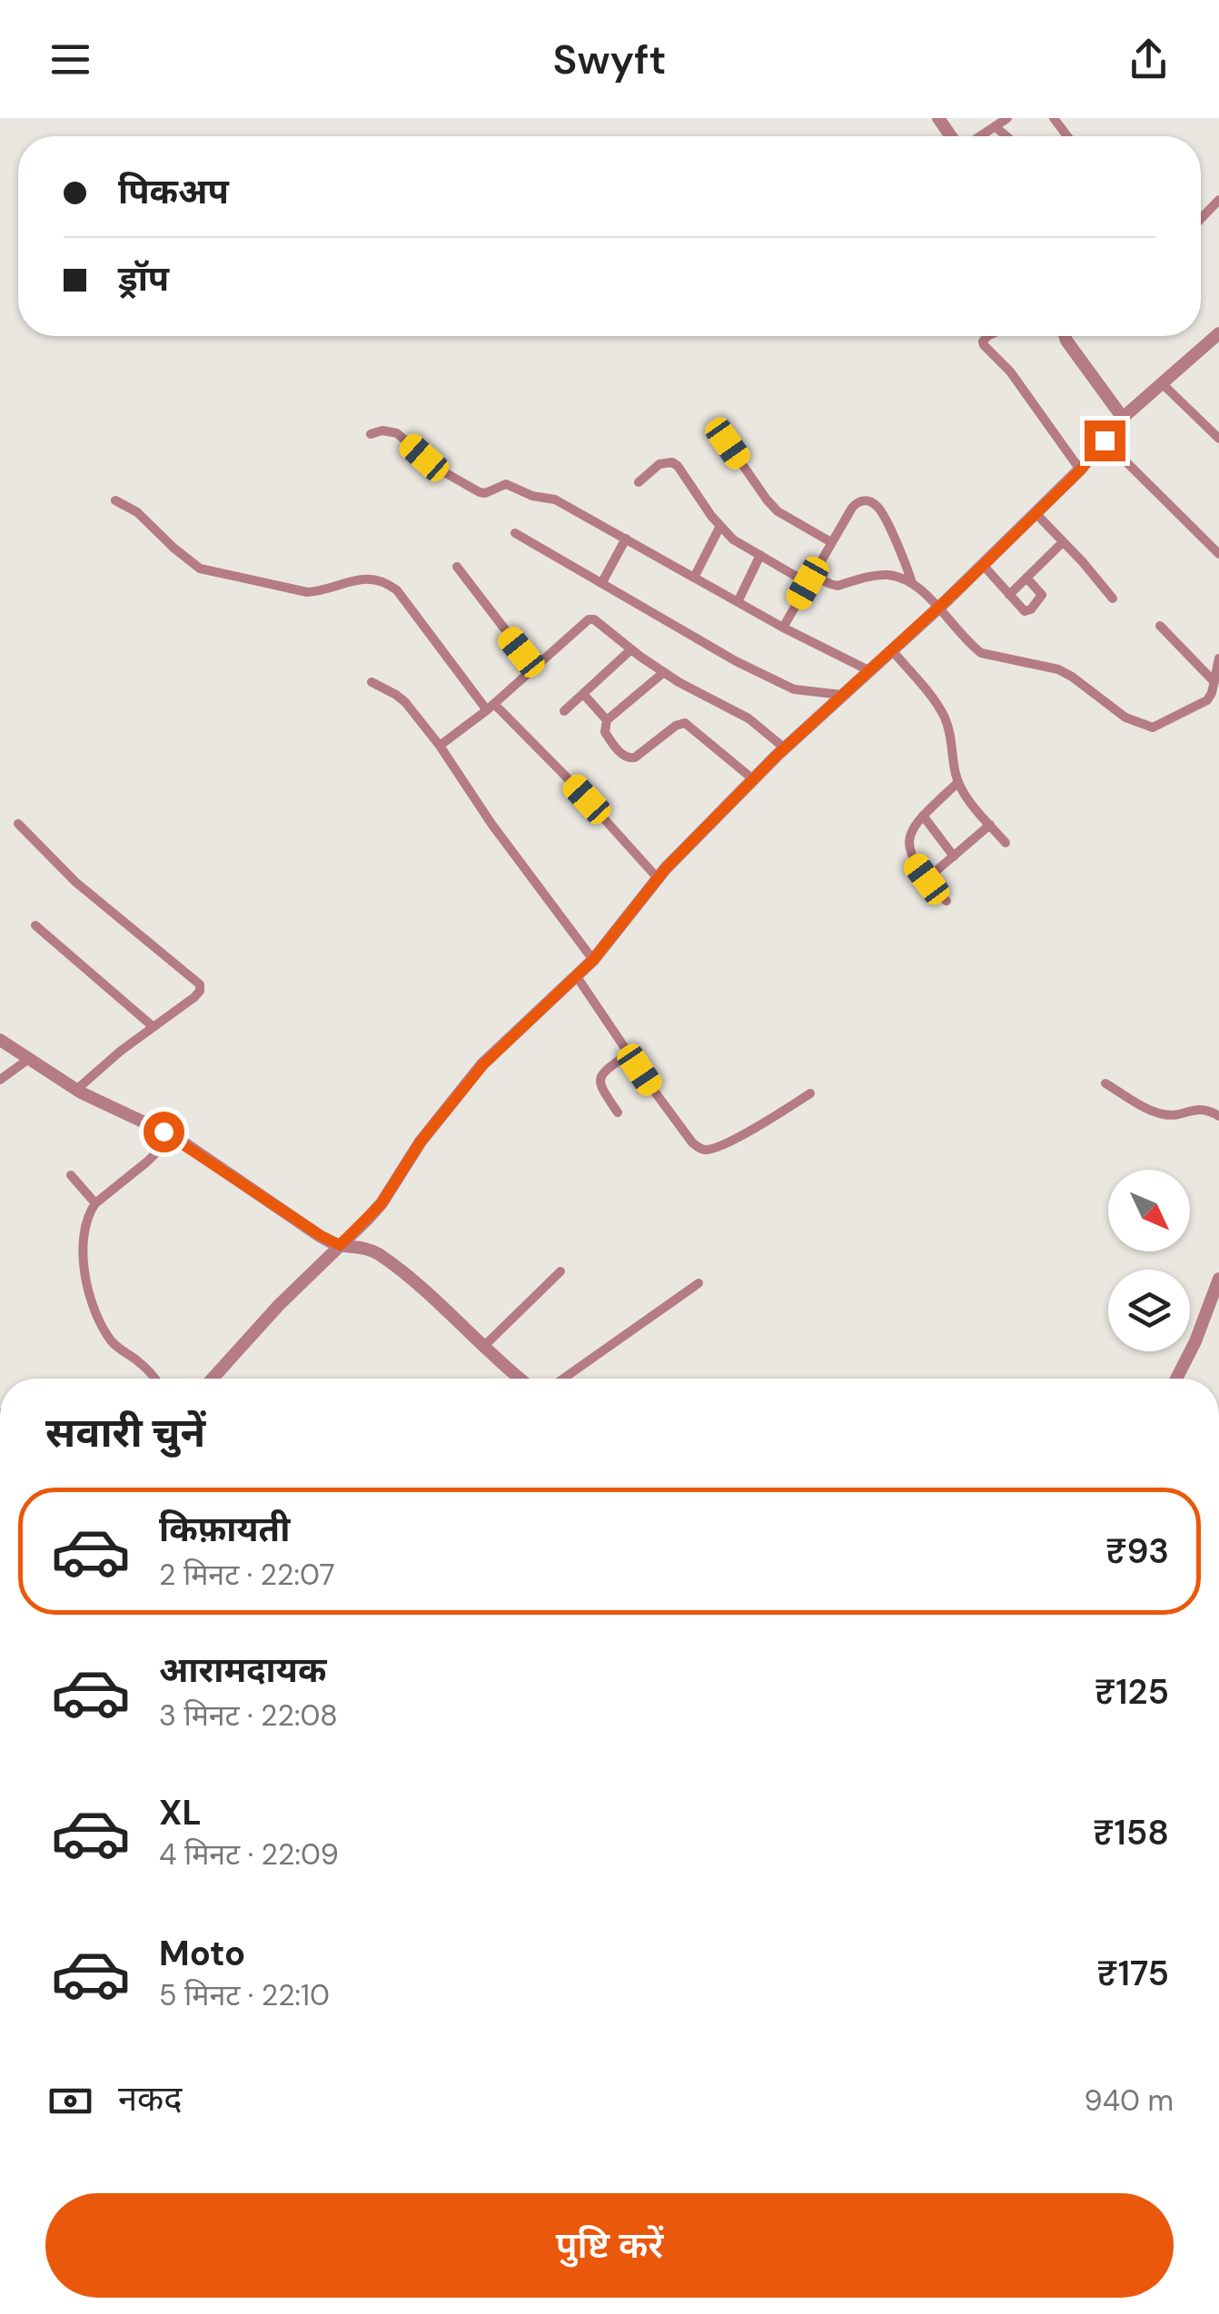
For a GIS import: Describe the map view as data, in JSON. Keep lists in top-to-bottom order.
{
  "north": "bottom right",
  "page": {
    "header": "Swyft",
    "banner": ["पिकअप", "ड्रॉप"],
    "heading": "सवारी चुनें",
    "list": [
      {
        "name": "किफ़ायती",
        "note": "2 मिनट · 22:07",
        "value": "₹93"
      },
      {
        "name": "आरामदायक",
        "note": "3 मिनट · 22:08",
        "value": "₹125"
      },
      {
        "name": "XL",
        "note": "4 मिनट · 22:09",
        "value": "₹158"
      },
      {
        "name": "Moto",
        "note": "5 मिनट · 22:10",
        "value": "₹175"
      }
    ],
    "pay": ["नकद", "940 m"],
    "buttons": "पुष्टि करें"
  }
}
